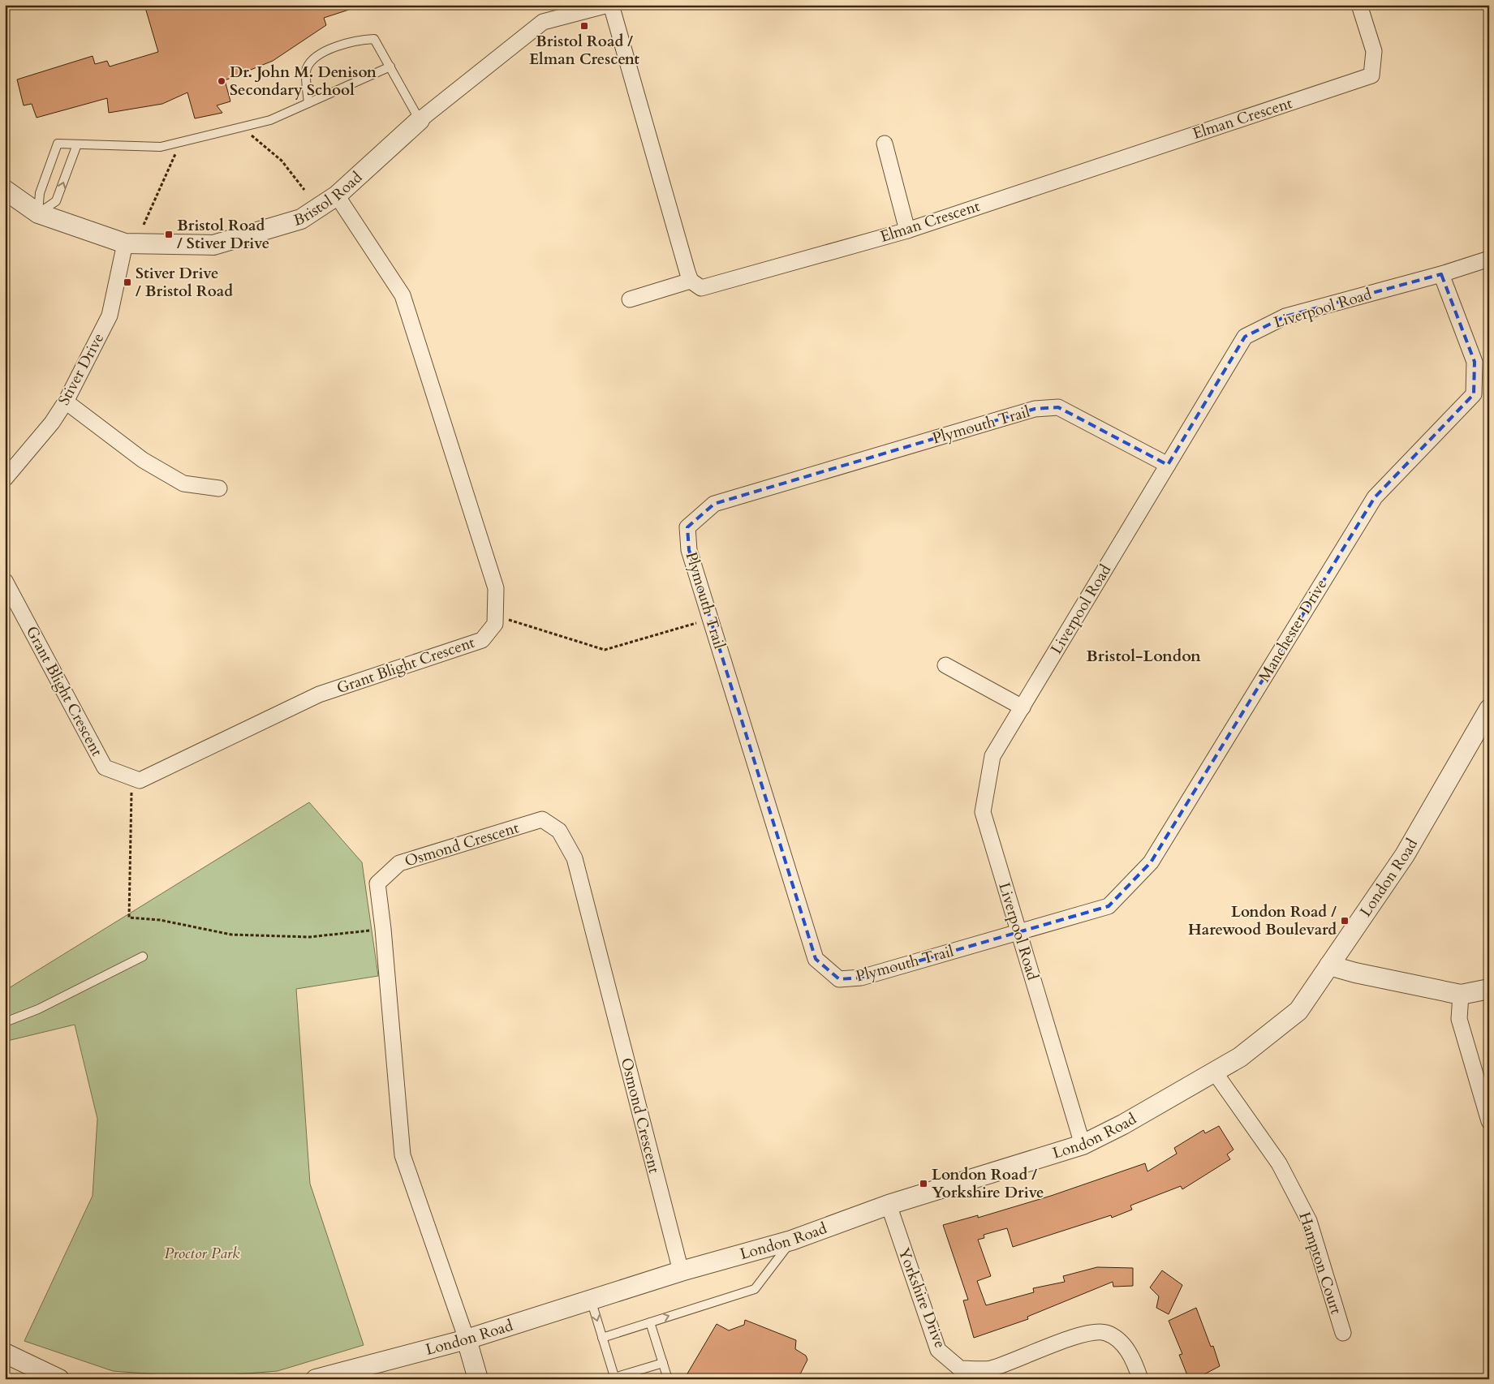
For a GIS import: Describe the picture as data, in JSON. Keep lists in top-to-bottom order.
{
  "streets": {
    "street": [
      "Elman Crescent",
      "Bristol Road",
      "Liverpool Road",
      "Stiver Drive",
      "Plymouth Trail",
      "Manchester Drive",
      "Grant Blight Crescent",
      "Osmond Crescent",
      "London Road",
      "Hampton Court",
      "Yorkshire Drive"
    ]
  },
  "crossings": [
    ["Bristol Road", "Stiver Drive"],
    ["Bristol Road", "Grant Blight Crescent"],
    ["Liverpool Road", "Plymouth Trail"],
    ["Liverpool Road", "Manchester Drive"],
    ["Liverpool Road", "London Road"],
    ["Plymouth Trail", "Manchester Drive"],
    ["Osmond Crescent", "London Road"],
    ["London Road", "Hampton Court"],
    ["London Road", "Yorkshire Drive"]
  ],
  "districts": ["Bristol-London"],
  "parks": ["Proctor Park"],
  "places": {
    "transit": [
      "Bristol Road / Elman Crescent",
      "Bristol Road / Stiver Drive",
      "Stiver Drive / Bristol Road",
      "London Road / Harewood Boulevard",
      "London Road / Yorkshire Drive"
    ],
    "other": ["Dr. John M. Denison Secondary School"]
  }
}
